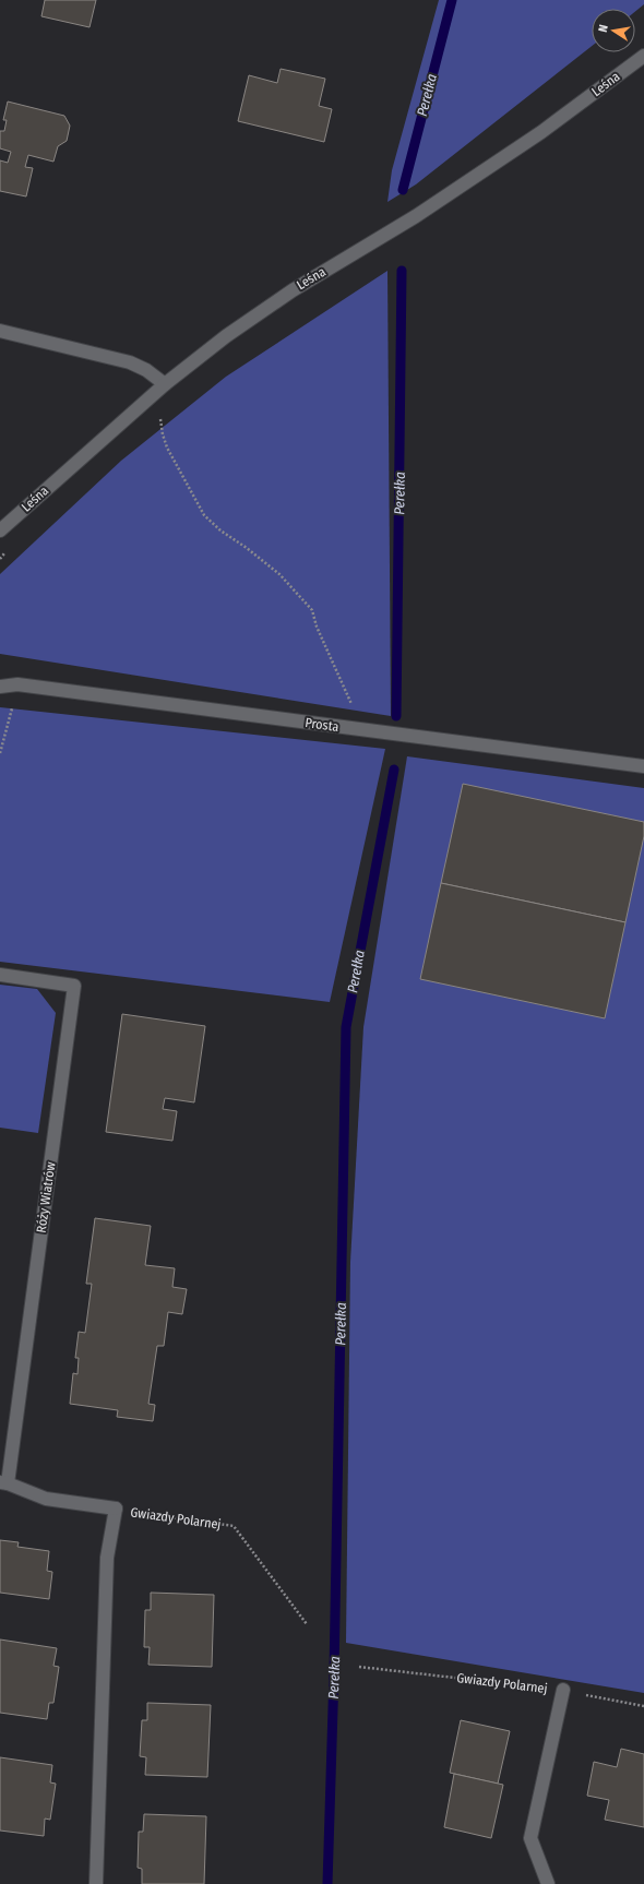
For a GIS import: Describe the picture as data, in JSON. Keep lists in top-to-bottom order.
{
  "streets": {
    "street": [
      "Leśna",
      "Prosta",
      "Róży Wiatrów",
      "Gwiazdy Polarnej"
    ]
  },
  "crossings": [
    ["Róży Wiatrów", "Gwiazdy Polarnej"]
  ],
  "water": ["Perełka"],
  "north": "left"
}
